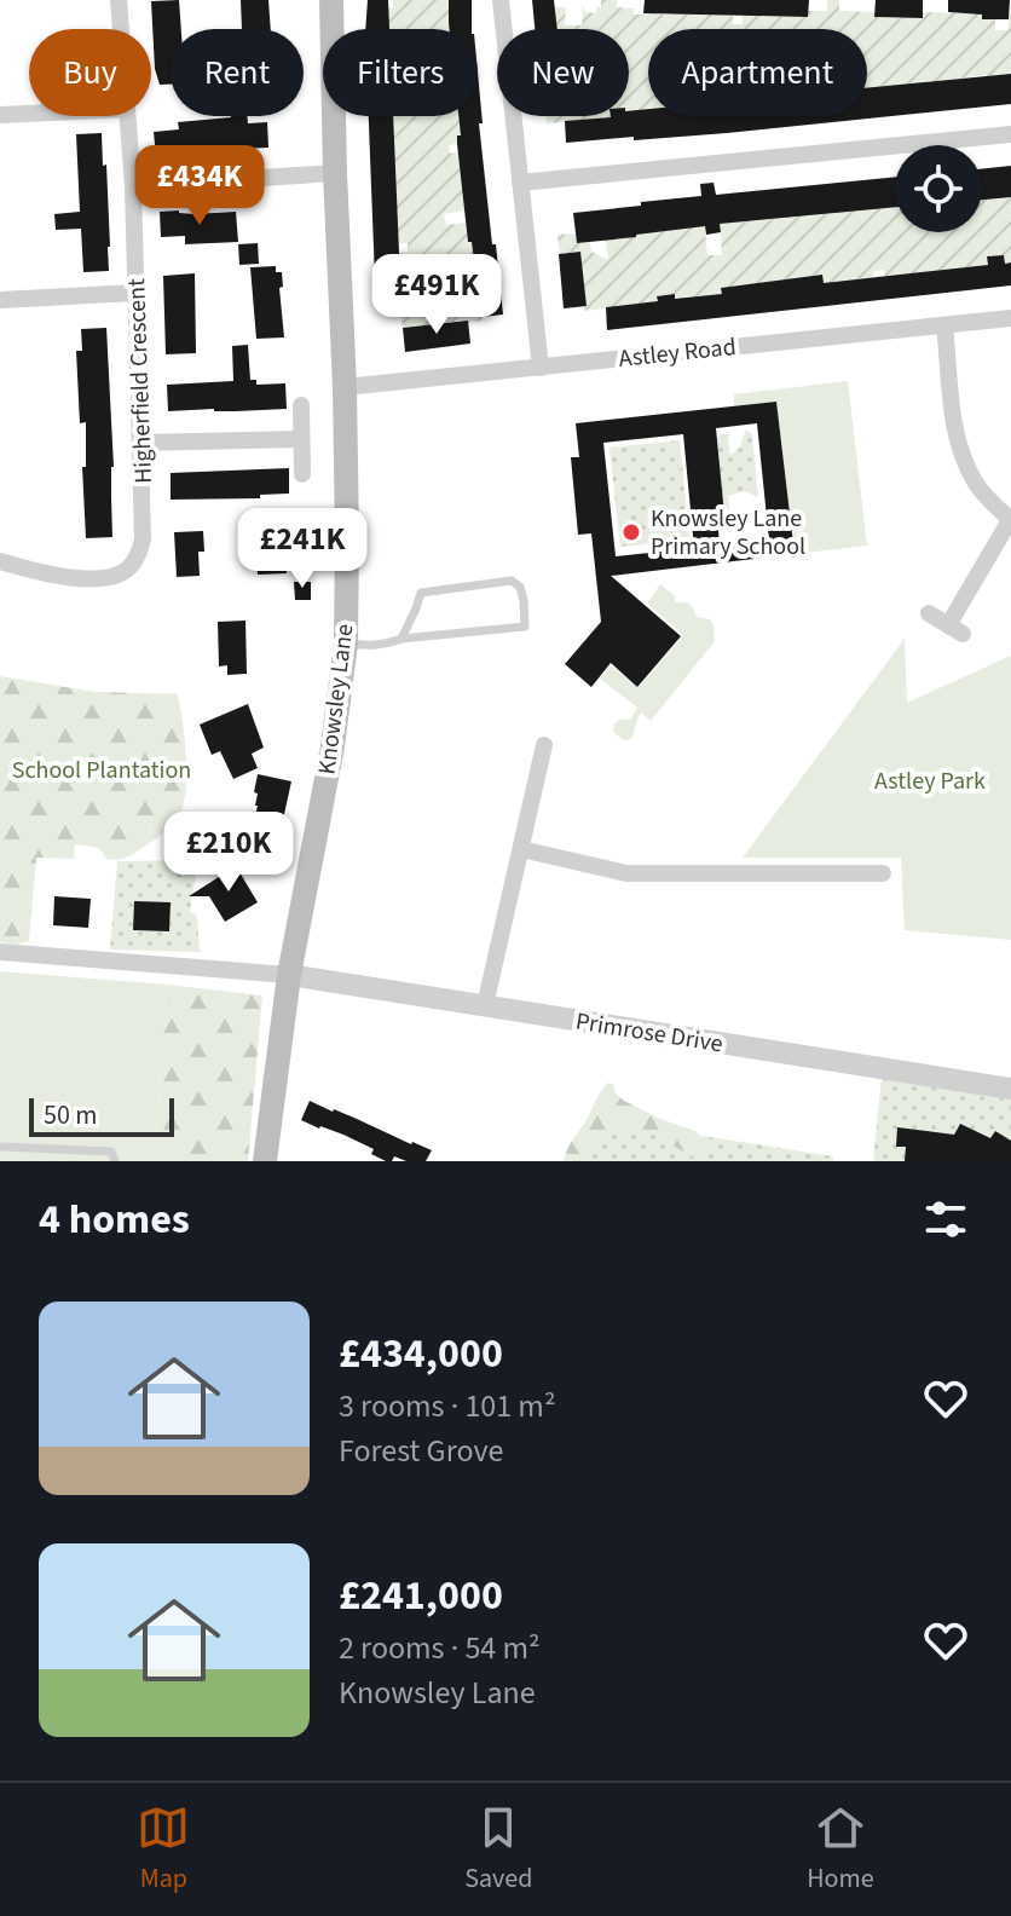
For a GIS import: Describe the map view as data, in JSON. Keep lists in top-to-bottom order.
{
  "streets": {
    "main road": ["Knowsley Lane"],
    "street": ["Astley Road", "Higherfield Crescent", "Primrose Drive"]
  },
  "crossings": [
    ["Astley Road", "Knowsley Lane"],
    ["Knowsley Lane", "Primrose Drive"]
  ],
  "parks": ["School Plantation", "Astley Park"],
  "places": ["Knowsley Lane Primary School"],
  "scale_bar": "50 m",
  "page": {
    "chip": [
      "Buy",
      "Rent",
      "Filters",
      "New",
      "Apartment"
    ],
    "price": [
      "£434K",
      "£491K",
      "£241K",
      "£210K"
    ],
    "scale": "50 m",
    "heading": "4 homes",
    "list": [
      {
        "name": "£434,000",
        "note": "3 rooms · 101 m² · Forest Grove"
      },
      {
        "name": "£241,000",
        "note": "2 rooms · 54 m² · Knowsley Lane"
      }
    ],
    "tabs": ["Map", "Saved", "Home"]
  }
}
